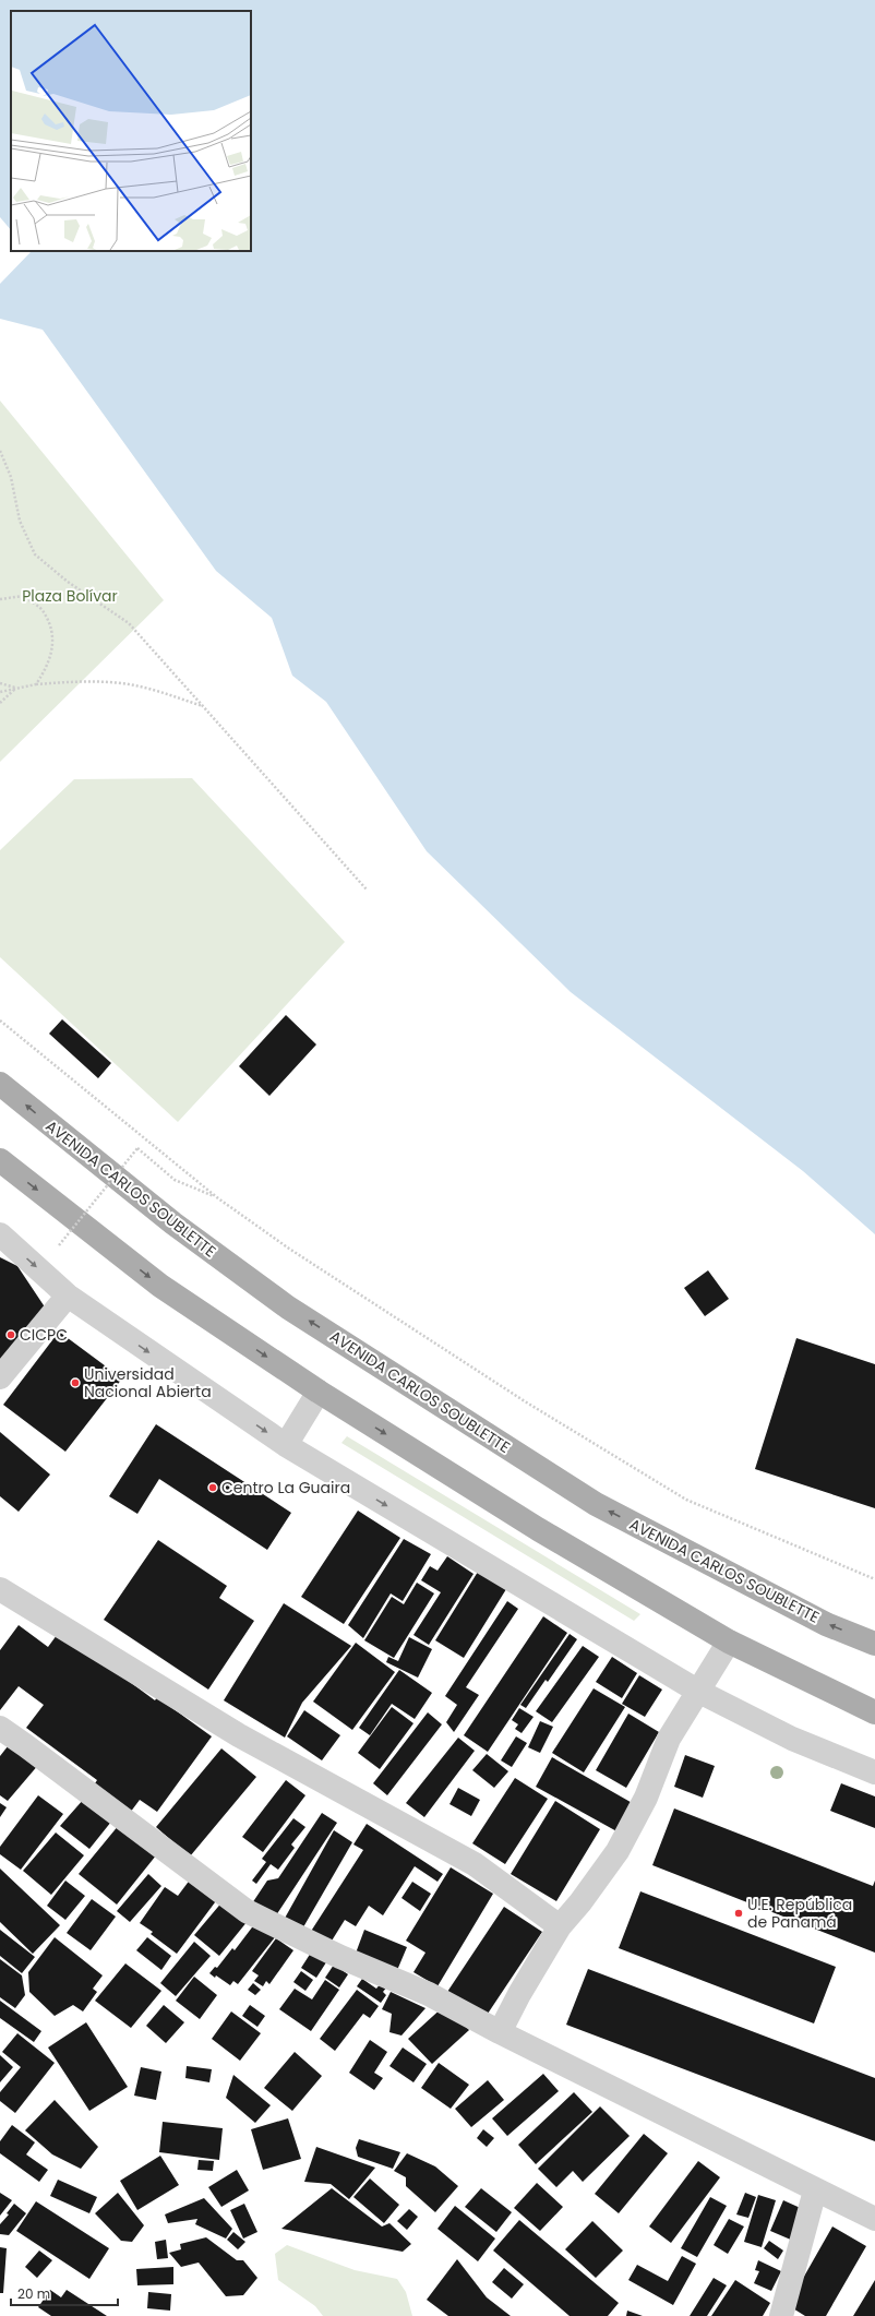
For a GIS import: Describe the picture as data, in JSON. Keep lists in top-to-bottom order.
{
  "streets": {
    "main road": ["AVENIDA CARLOS SOUBLETTE"]
  },
  "parks": ["Plaza Bolívar"],
  "places": [
    "CICPC",
    "Universidad Nacional Abierta",
    "Centro La Guaira",
    "U.E. República de Panamá"
  ],
  "scale_bar": "20 m"
}
